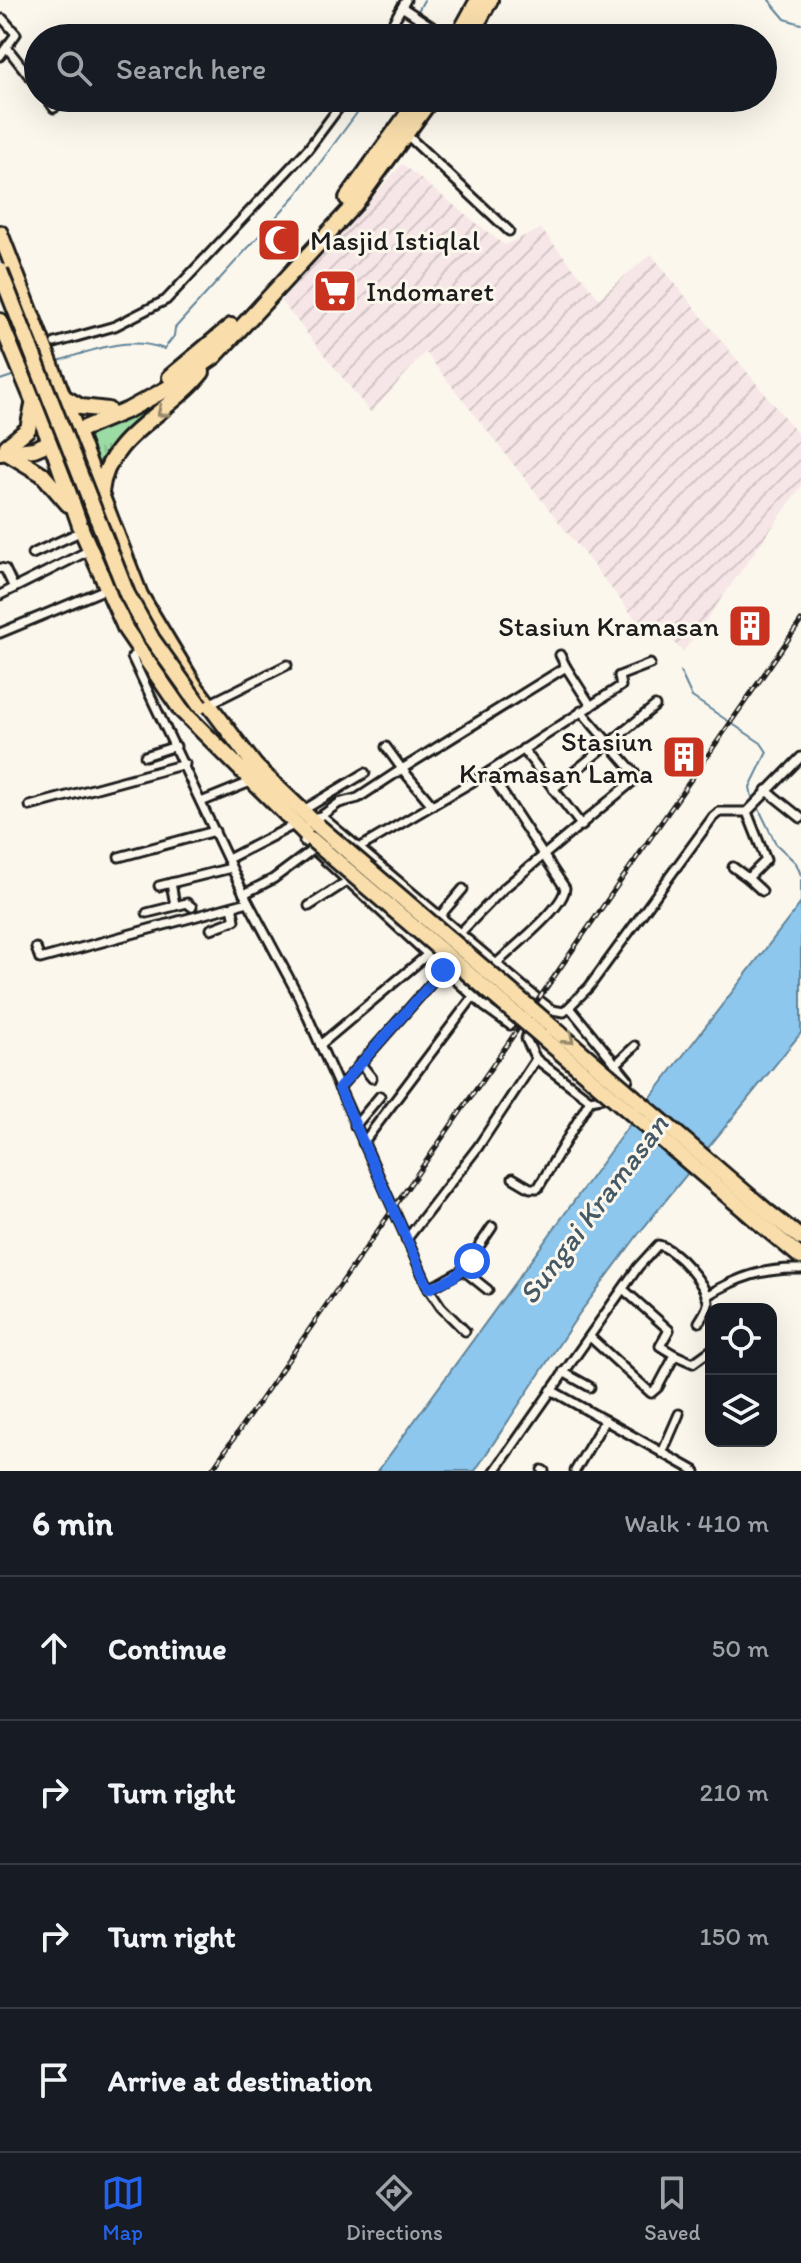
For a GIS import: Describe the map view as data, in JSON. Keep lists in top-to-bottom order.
{
  "water": ["Sungai Kramasan"],
  "places": {
    "mosque": ["Masjid Istiqlal"],
    "supermarket": ["Indomaret"],
    "building": ["Stasiun Kramasan", "Stasiun Kramasan Lama"]
  },
  "page": {
    "search": "Search here",
    "heading": ["6 min", "Walk · 410 m"],
    "list": [
      ["Continue", "50 m"],
      ["Turn right", "210 m"],
      ["Turn right", "150 m"],
      "Arrive at destination"
    ],
    "nav": ["Map", "Directions", "Saved"]
  }
}
